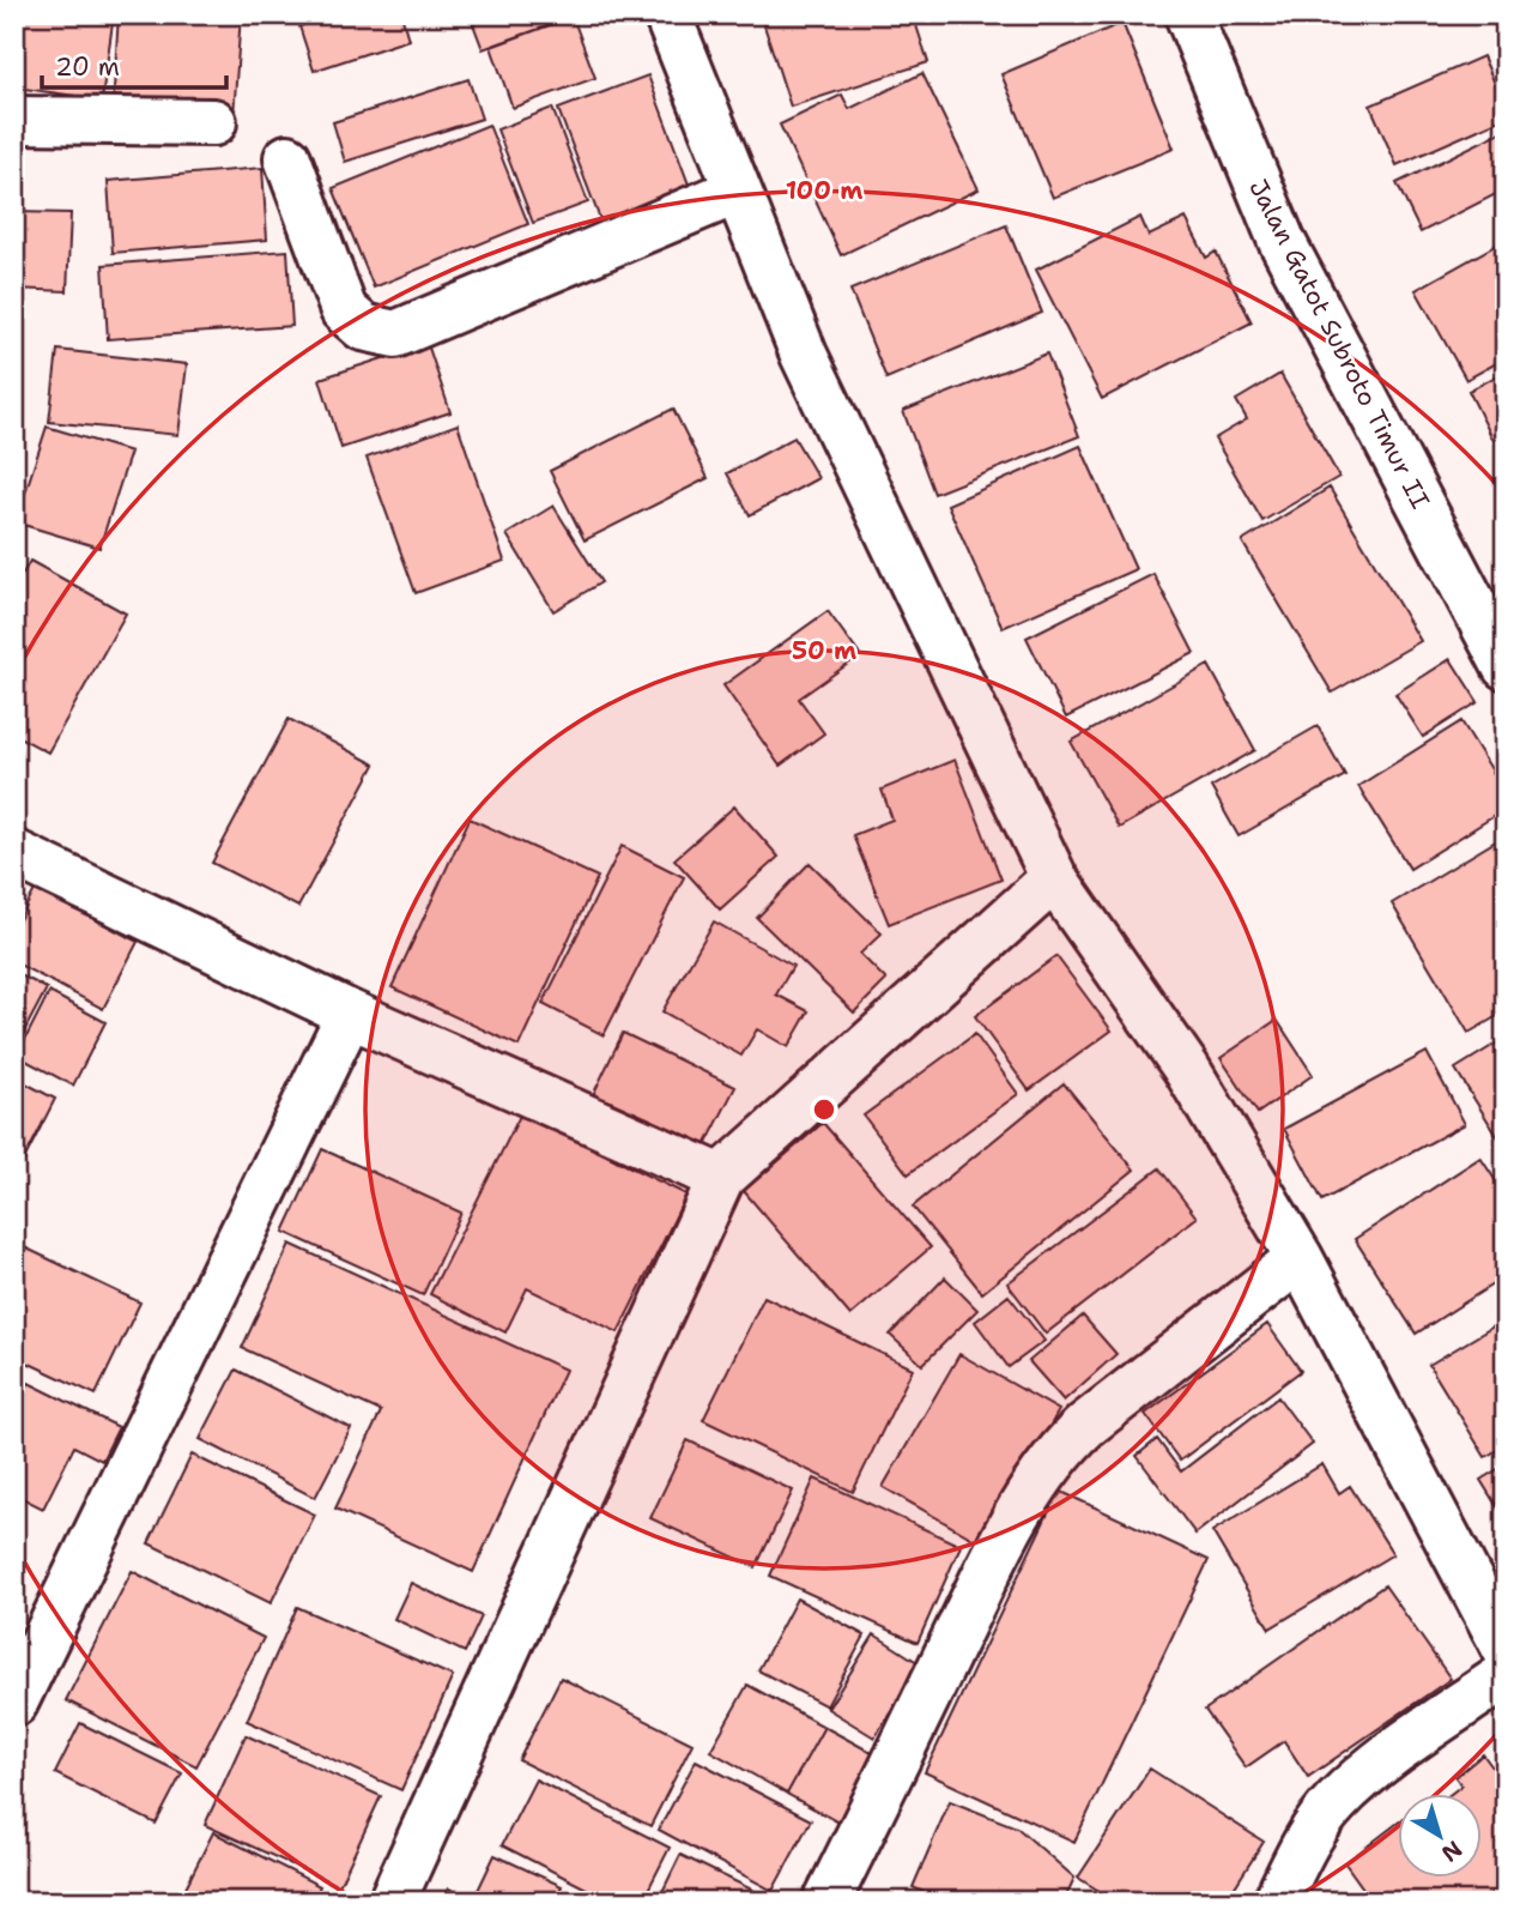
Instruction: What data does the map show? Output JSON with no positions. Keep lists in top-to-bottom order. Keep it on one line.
{"streets":{"street":["Jalan Gatot Subroto Timur II"]},"scale_bar":"20 m","north":"bottom right","rings":["100 m","50 m"]}
